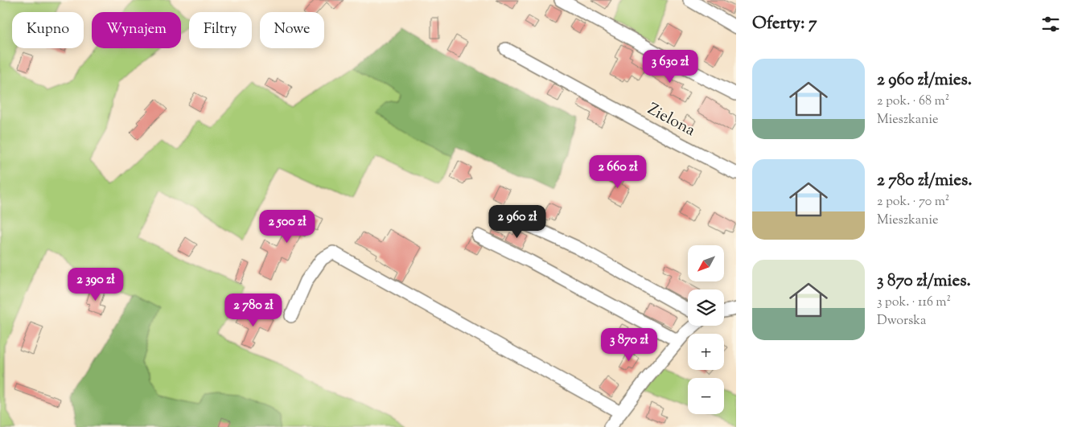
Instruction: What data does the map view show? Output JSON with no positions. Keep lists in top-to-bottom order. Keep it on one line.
{"streets":{"street":["Zielona"]},"north":"bottom left","page":{"heading":"Oferty: 7","chip":["Kupno","Wynajem","Filtry","Nowe"],"list":[{"name":"2 960 zł/mies.","note":"2 pok. · 68 m² · Mieszkanie"},{"name":"2 780 zł/mies.","note":"2 pok. · 70 m² · Mieszkanie"},{"name":"3 870 zł/mies.","note":"3 pok. · 116 m² · Dworska"}],"price":["3 630 zł","2 660 zł","2 960 zł","2 500 zł","2 390 zł","2 780 zł","3 870 zł"],"map_buttons":["+","−"]}}
